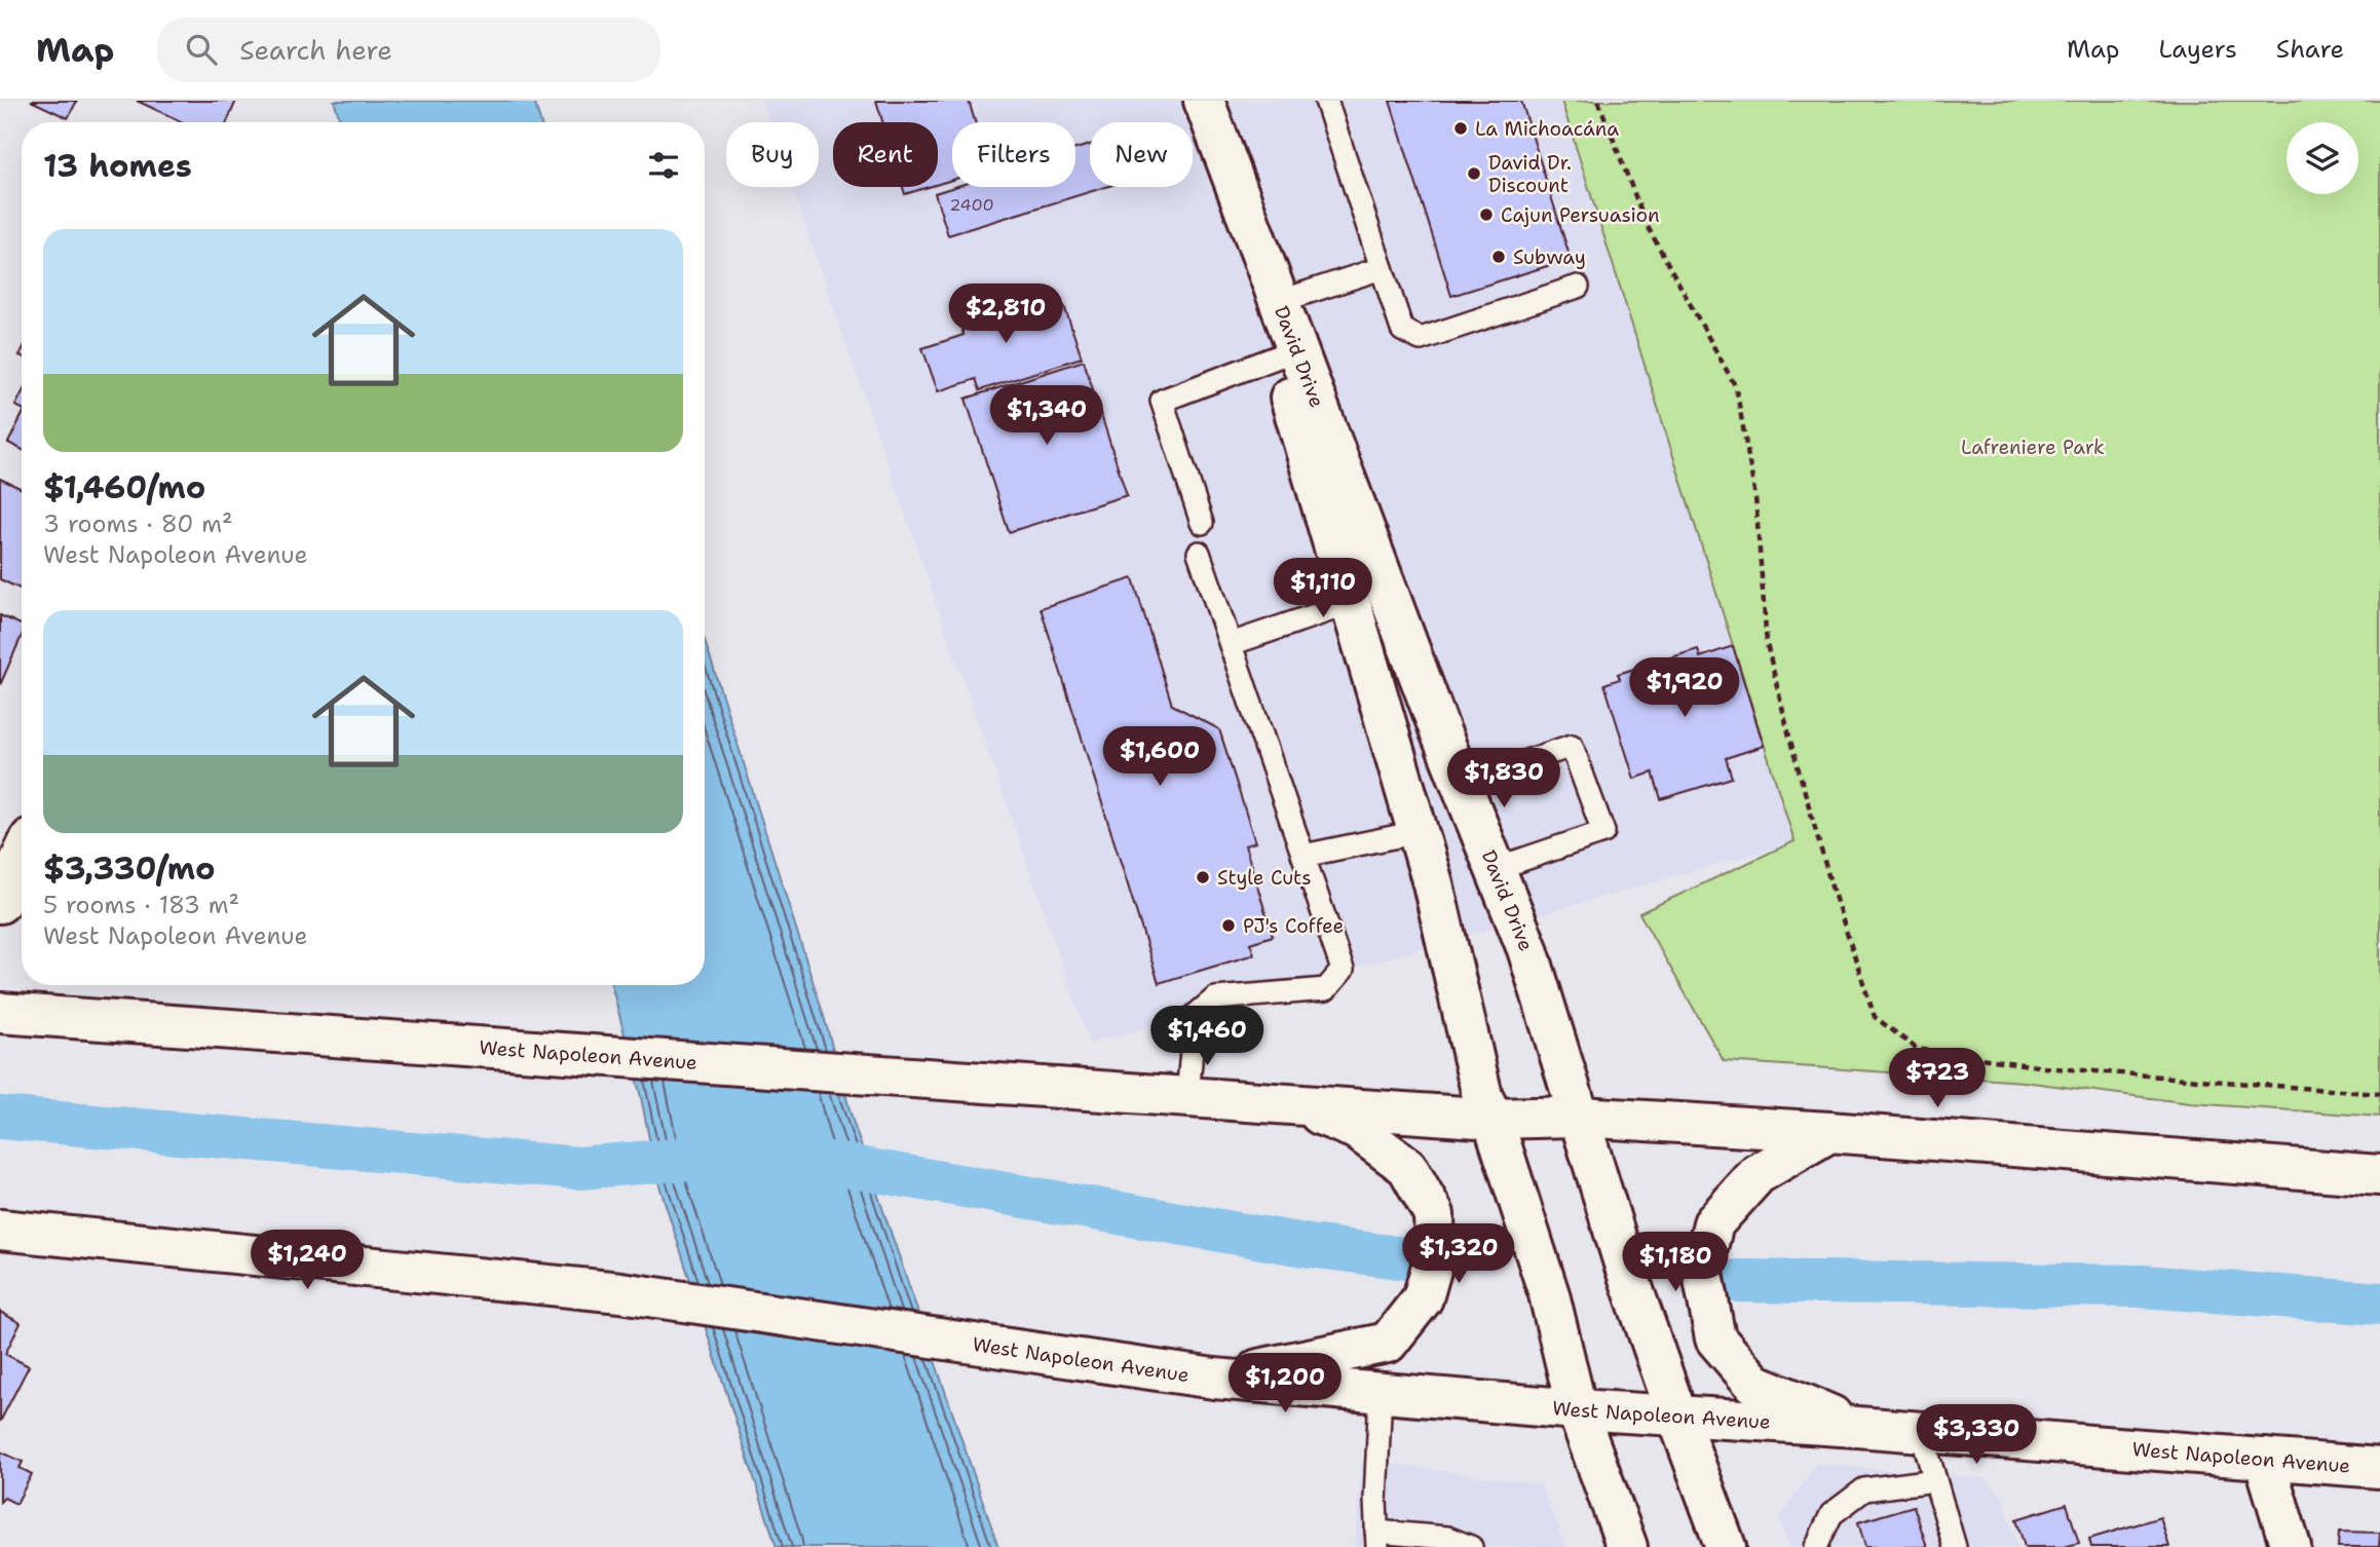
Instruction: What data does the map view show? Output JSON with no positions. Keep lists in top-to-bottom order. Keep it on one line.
{"streets":{"main road":["David Drive","West Napoleon Avenue"]},"crossings":[["David Drive","West Napoleon Avenue"]],"parks":["Lafreniere Park"],"places":["La Michoacána","David Dr. Discount","Cajun Persuasion","Subway","Style Cuts","PJ's Coffee"],"house_numbers":["2400"],"page":{"header":"Map","search":"Search here","nav":["Map","Layers","Share"],"chip":["Buy","Rent","Filters","New"],"heading":"13 homes","list":[{"name":"$1,460/mo","note":"3 rooms · 80 m² · West Napoleon Avenue"},{"name":"$3,330/mo","note":"5 rooms · 183 m² · West Napoleon Avenue"}],"price":["$2,810","$1,340","$1,110","$1,920","$1,600","$1,830","$1,460","$723","$1,320","$1,240","$1,180","$1,200","$3,330"]}}
